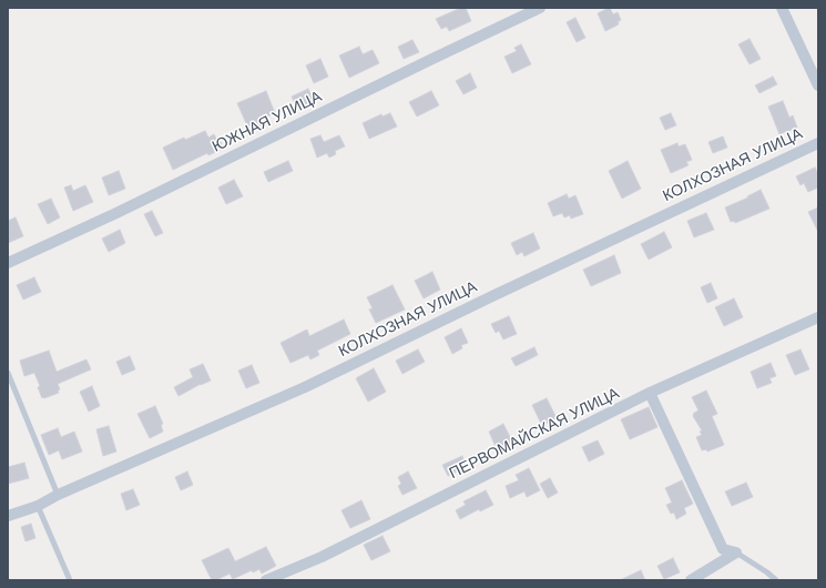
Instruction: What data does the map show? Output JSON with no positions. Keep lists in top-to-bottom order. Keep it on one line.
{"streets":{"street":["ЮЖНАЯ УЛИЦА","КОЛХОЗНАЯ УЛИЦА","ПЕРВОМАЙСКАЯ УЛИЦА"]}}
